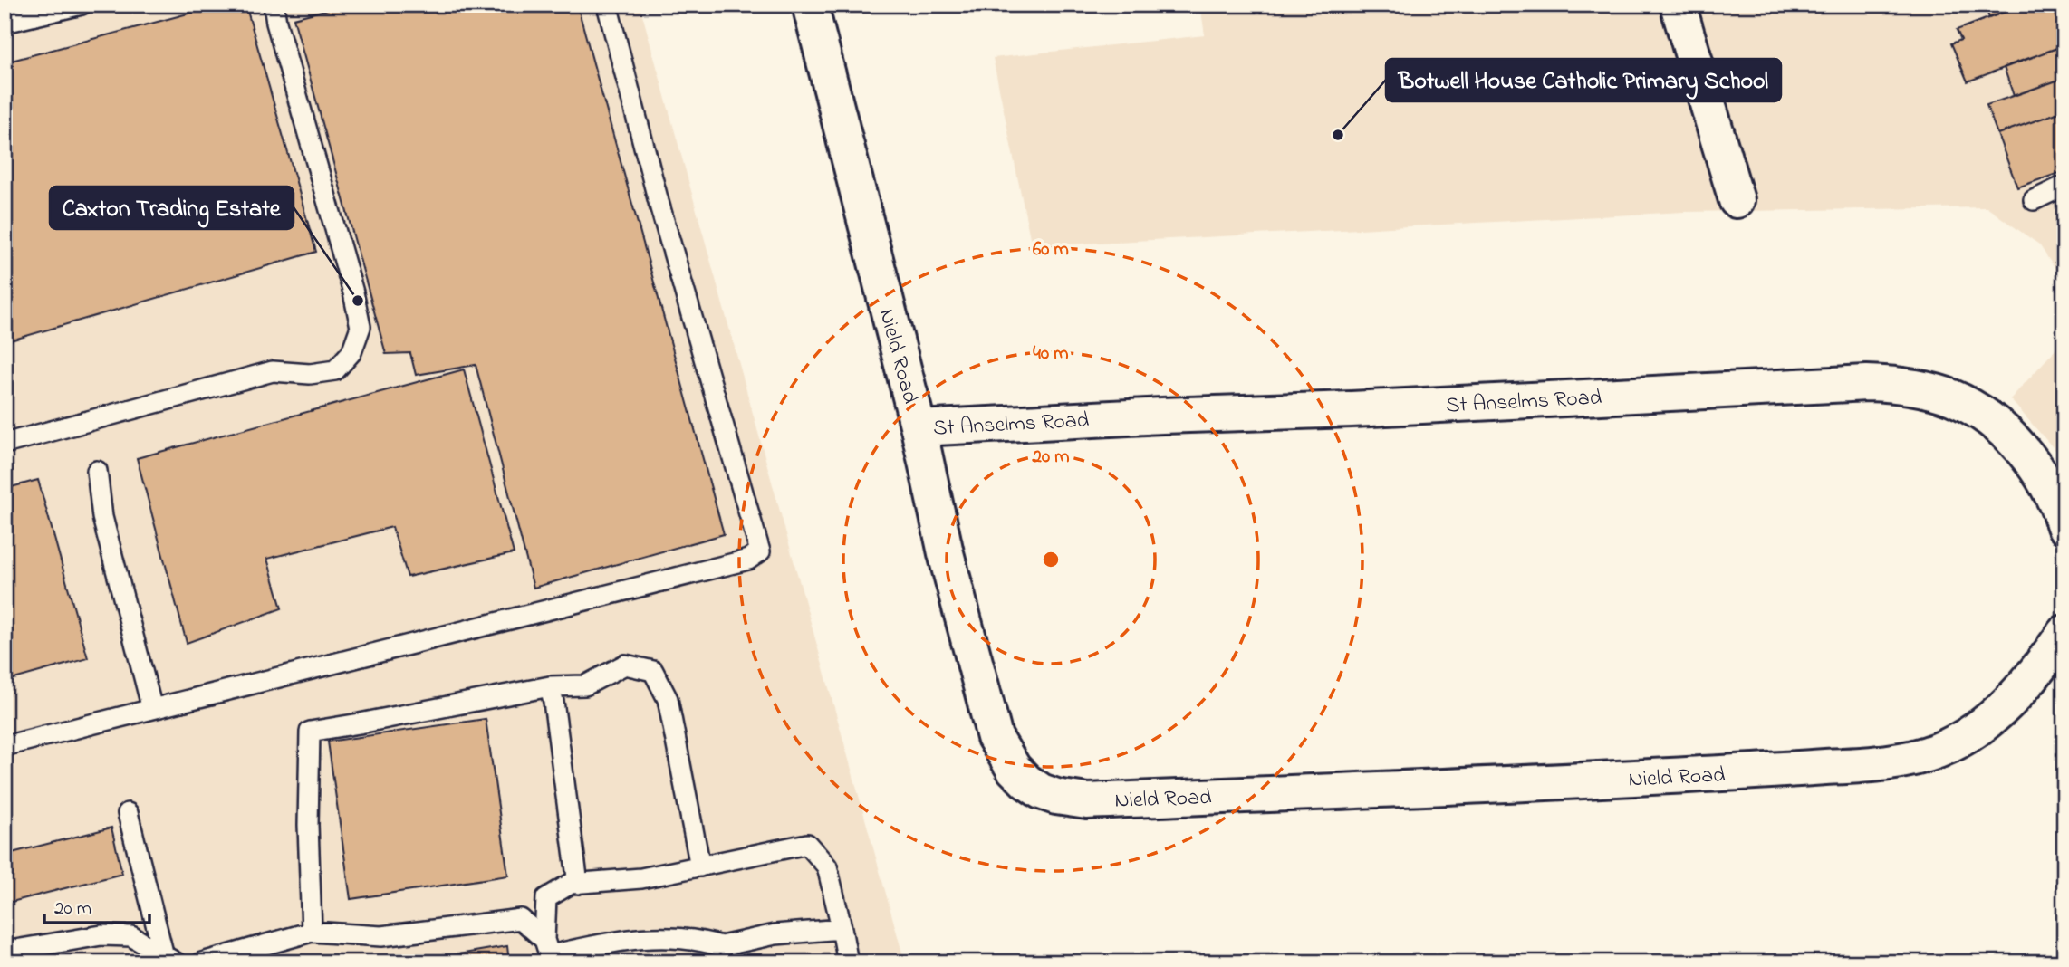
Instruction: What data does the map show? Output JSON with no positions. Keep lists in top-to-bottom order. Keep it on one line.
{"streets":{"street":["Nield Road","St Anselms Road"]},"crossings":[["Nield Road","St Anselms Road"]],"places":["Botwell House Catholic Primary School","Caxton Trading Estate"],"scale_bar":"20 m","rings":["60 m","40 m","20 m"]}
